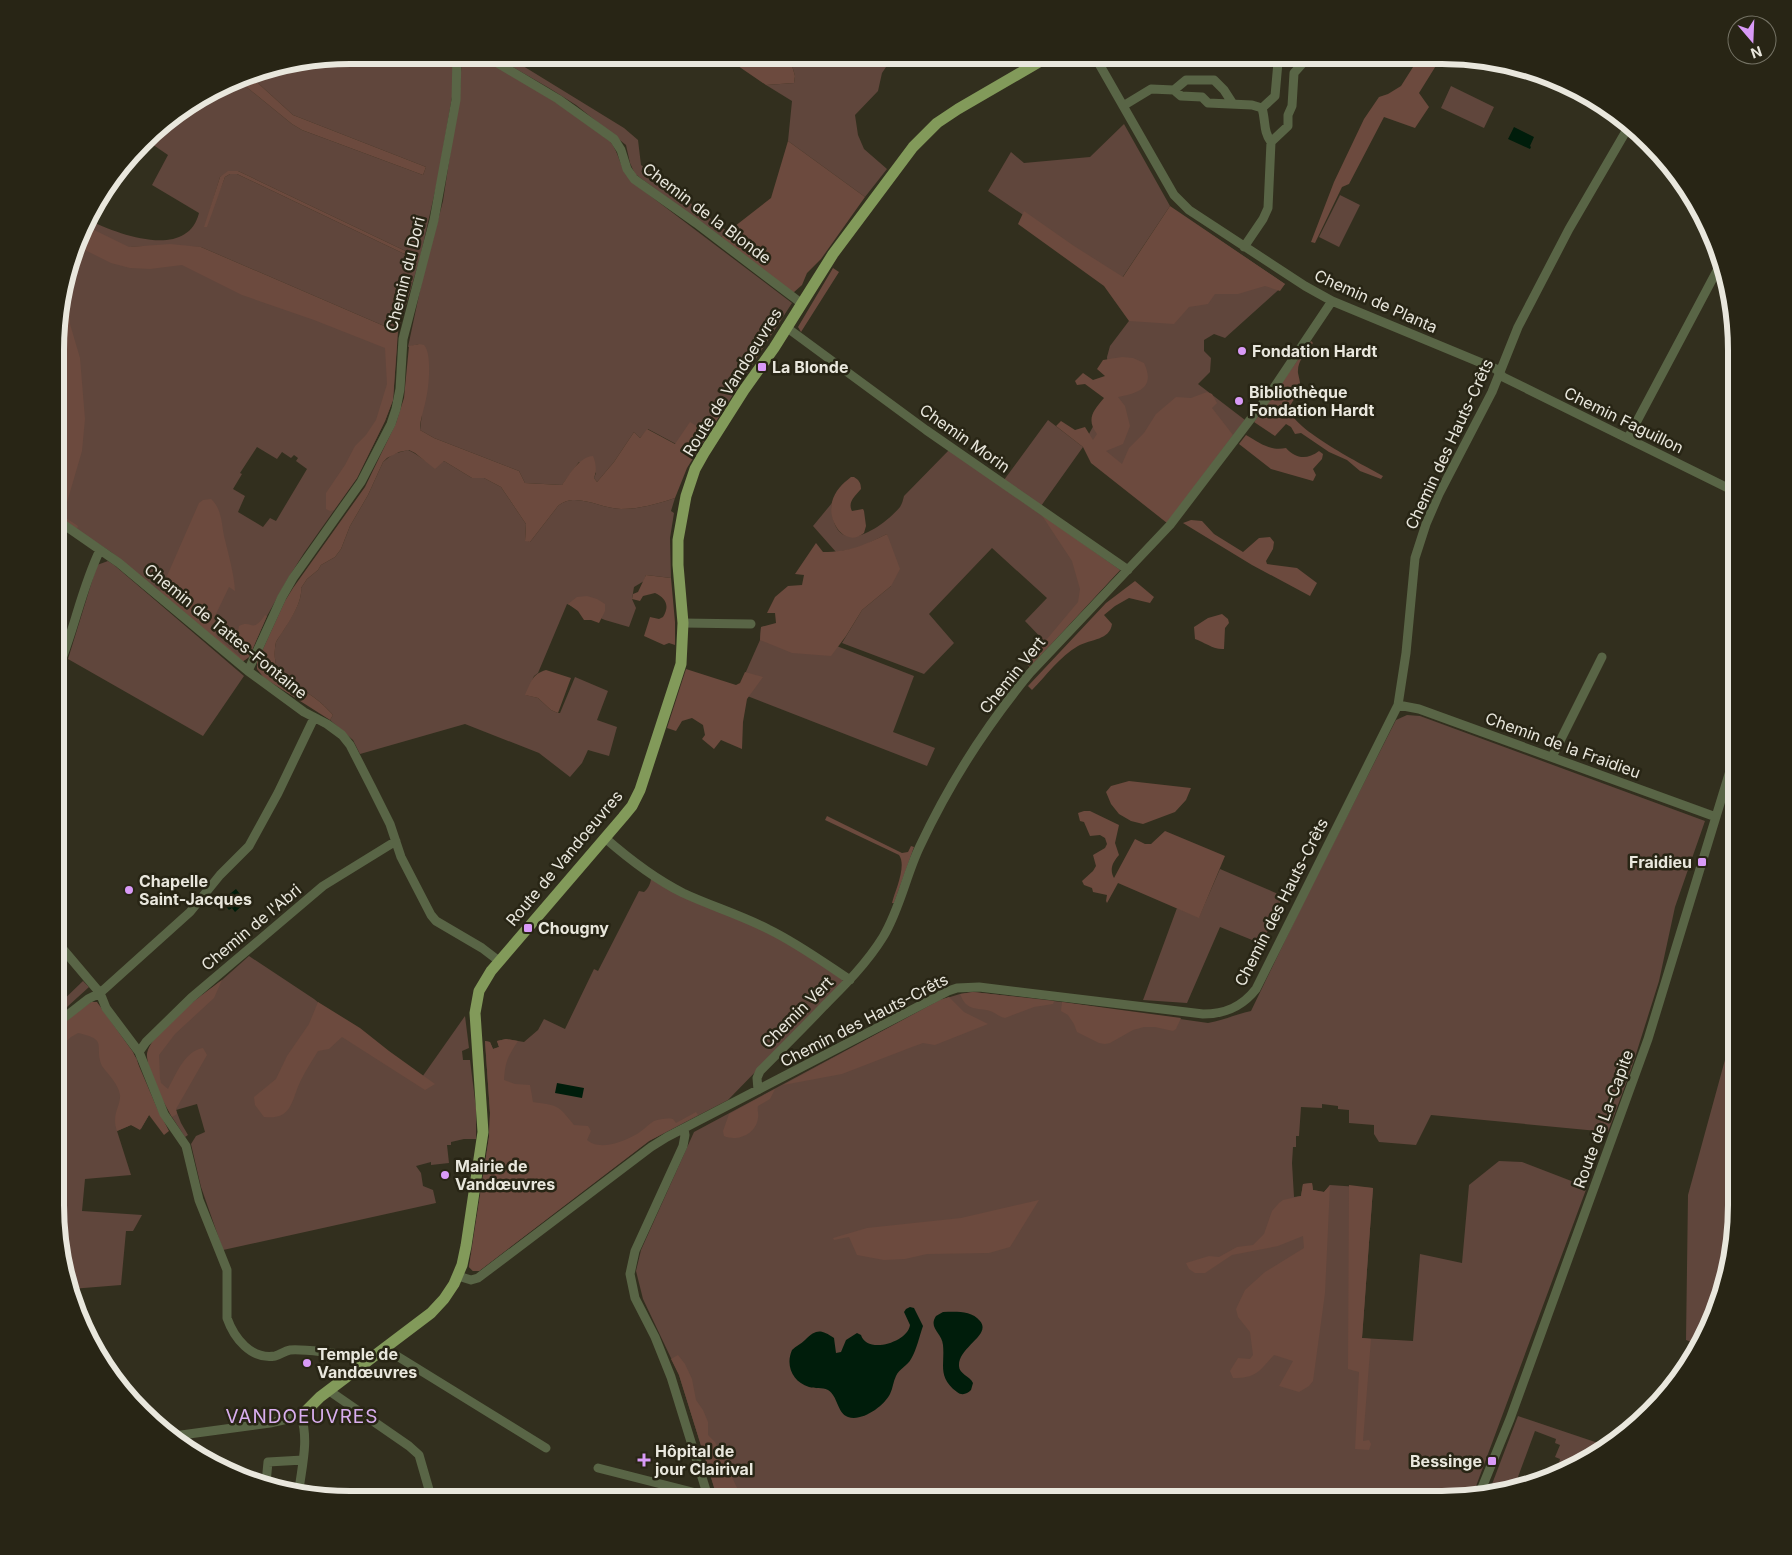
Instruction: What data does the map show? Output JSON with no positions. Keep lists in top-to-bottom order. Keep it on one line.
{"streets":{"main road":["Route de Vandoeuvres"],"street":["Chemin de la Blonde","Chemin du Dori","Chemin de Planta","Chemin Faguillon","Chemin Morin","Chemin des Hauts-Crêts","Chemin de Tattes-Fontaine","Chemin Vert","Chemin de la Fraidieu","Chemin de l'Abri","Route de La-Capite"]},"crossings":[["Chemin de la Blonde","Route de Vandoeuvres"],["Chemin du Dori","Chemin de Tattes-Fontaine"],["Chemin de Planta","Chemin Faguillon"],["Chemin de Planta","Chemin des Hauts-Crêts"],["Chemin de Planta","Chemin Vert"],["Route de Vandoeuvres","Chemin Morin"],["Route de Vandoeuvres","Chemin des Hauts-Crêts"],["Route de Vandoeuvres","Chemin de Tattes-Fontaine"],["Chemin Faguillon","Chemin des Hauts-Crêts"],["Chemin Morin","Chemin Vert"],["Chemin des Hauts-Crêts","Chemin Vert"],["Chemin des Hauts-Crêts","Chemin de la Fraidieu"],["Chemin de Tattes-Fontaine","Chemin de l'Abri"],["Chemin de la Fraidieu","Route de La-Capite"]],"districts":["VANDOEUVRES"],"places":{"other":["Fondation Hardt","Bibliothèque Fondation Hardt","Chapelle Saint-Jacques","Mairie de Vandœuvres","Temple de Vandœuvres"],"transit":["La Blonde","Fraidieu","Chougny","Bessinge"],"health":["Hôpital de jour Clairival"]},"north":"bottom"}
